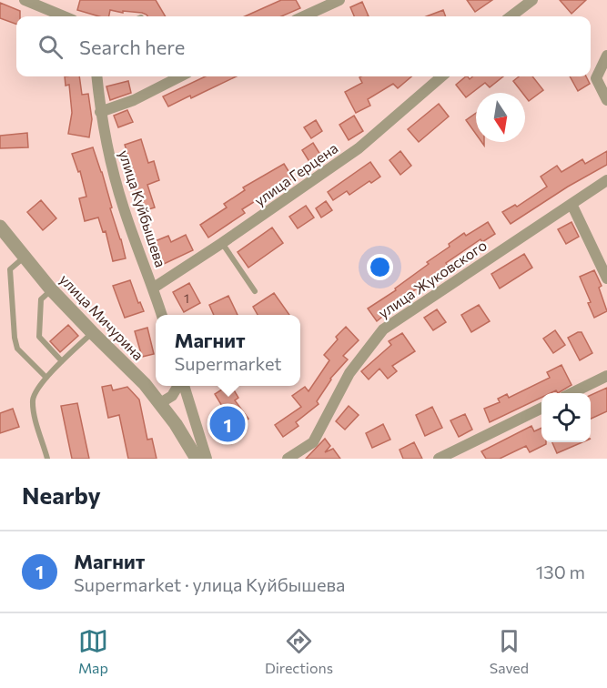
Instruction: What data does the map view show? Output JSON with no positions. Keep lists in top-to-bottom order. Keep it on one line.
{"streets":{"street":["улица Герцена","улица Куйбышева","улица Жуковского","улица Мичурина"]},"crossings":[["улица Герцена","улица Куйбышева"]],"house_numbers":["1"],"north":"bottom","page":{"search":"Search here","popup":["Магнит","Supermarket"],"pins":"1","heading":"Nearby","list":[{"mark":"1","name":"Магнит","note":"Supermarket · улица Куйбышева","value":"130 m"}],"nav":["Map","Directions","Saved"]}}
